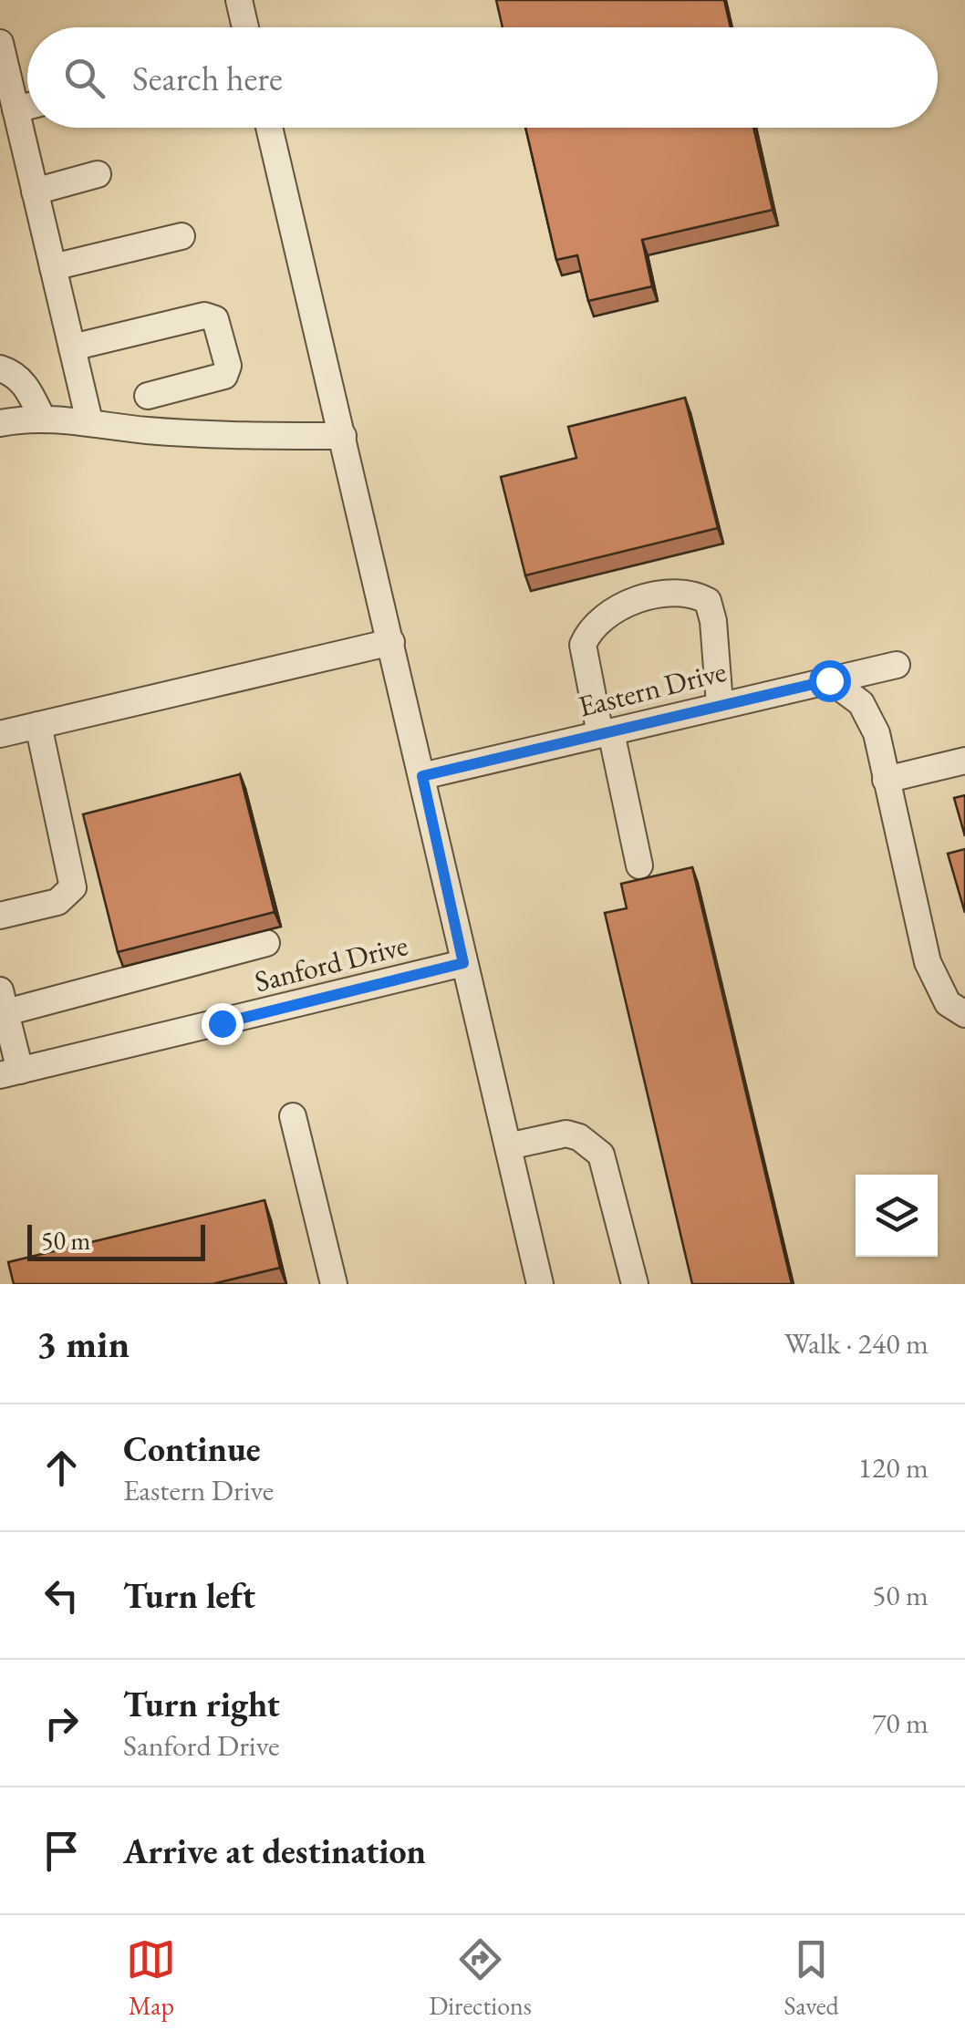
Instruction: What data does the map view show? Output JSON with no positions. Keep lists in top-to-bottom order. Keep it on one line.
{"streets":{"street":["Eastern Drive","Sanford Drive"]},"scale_bar":"50 m","page":{"search":"Search here","scale":"50 m","heading":["3 min","Walk · 240 m"],"list":[["Continue","Eastern Drive","120 m"],["Turn left","50 m"],["Turn right","Sanford Drive","70 m"],"Arrive at destination"],"nav":["Map","Directions","Saved"]}}
